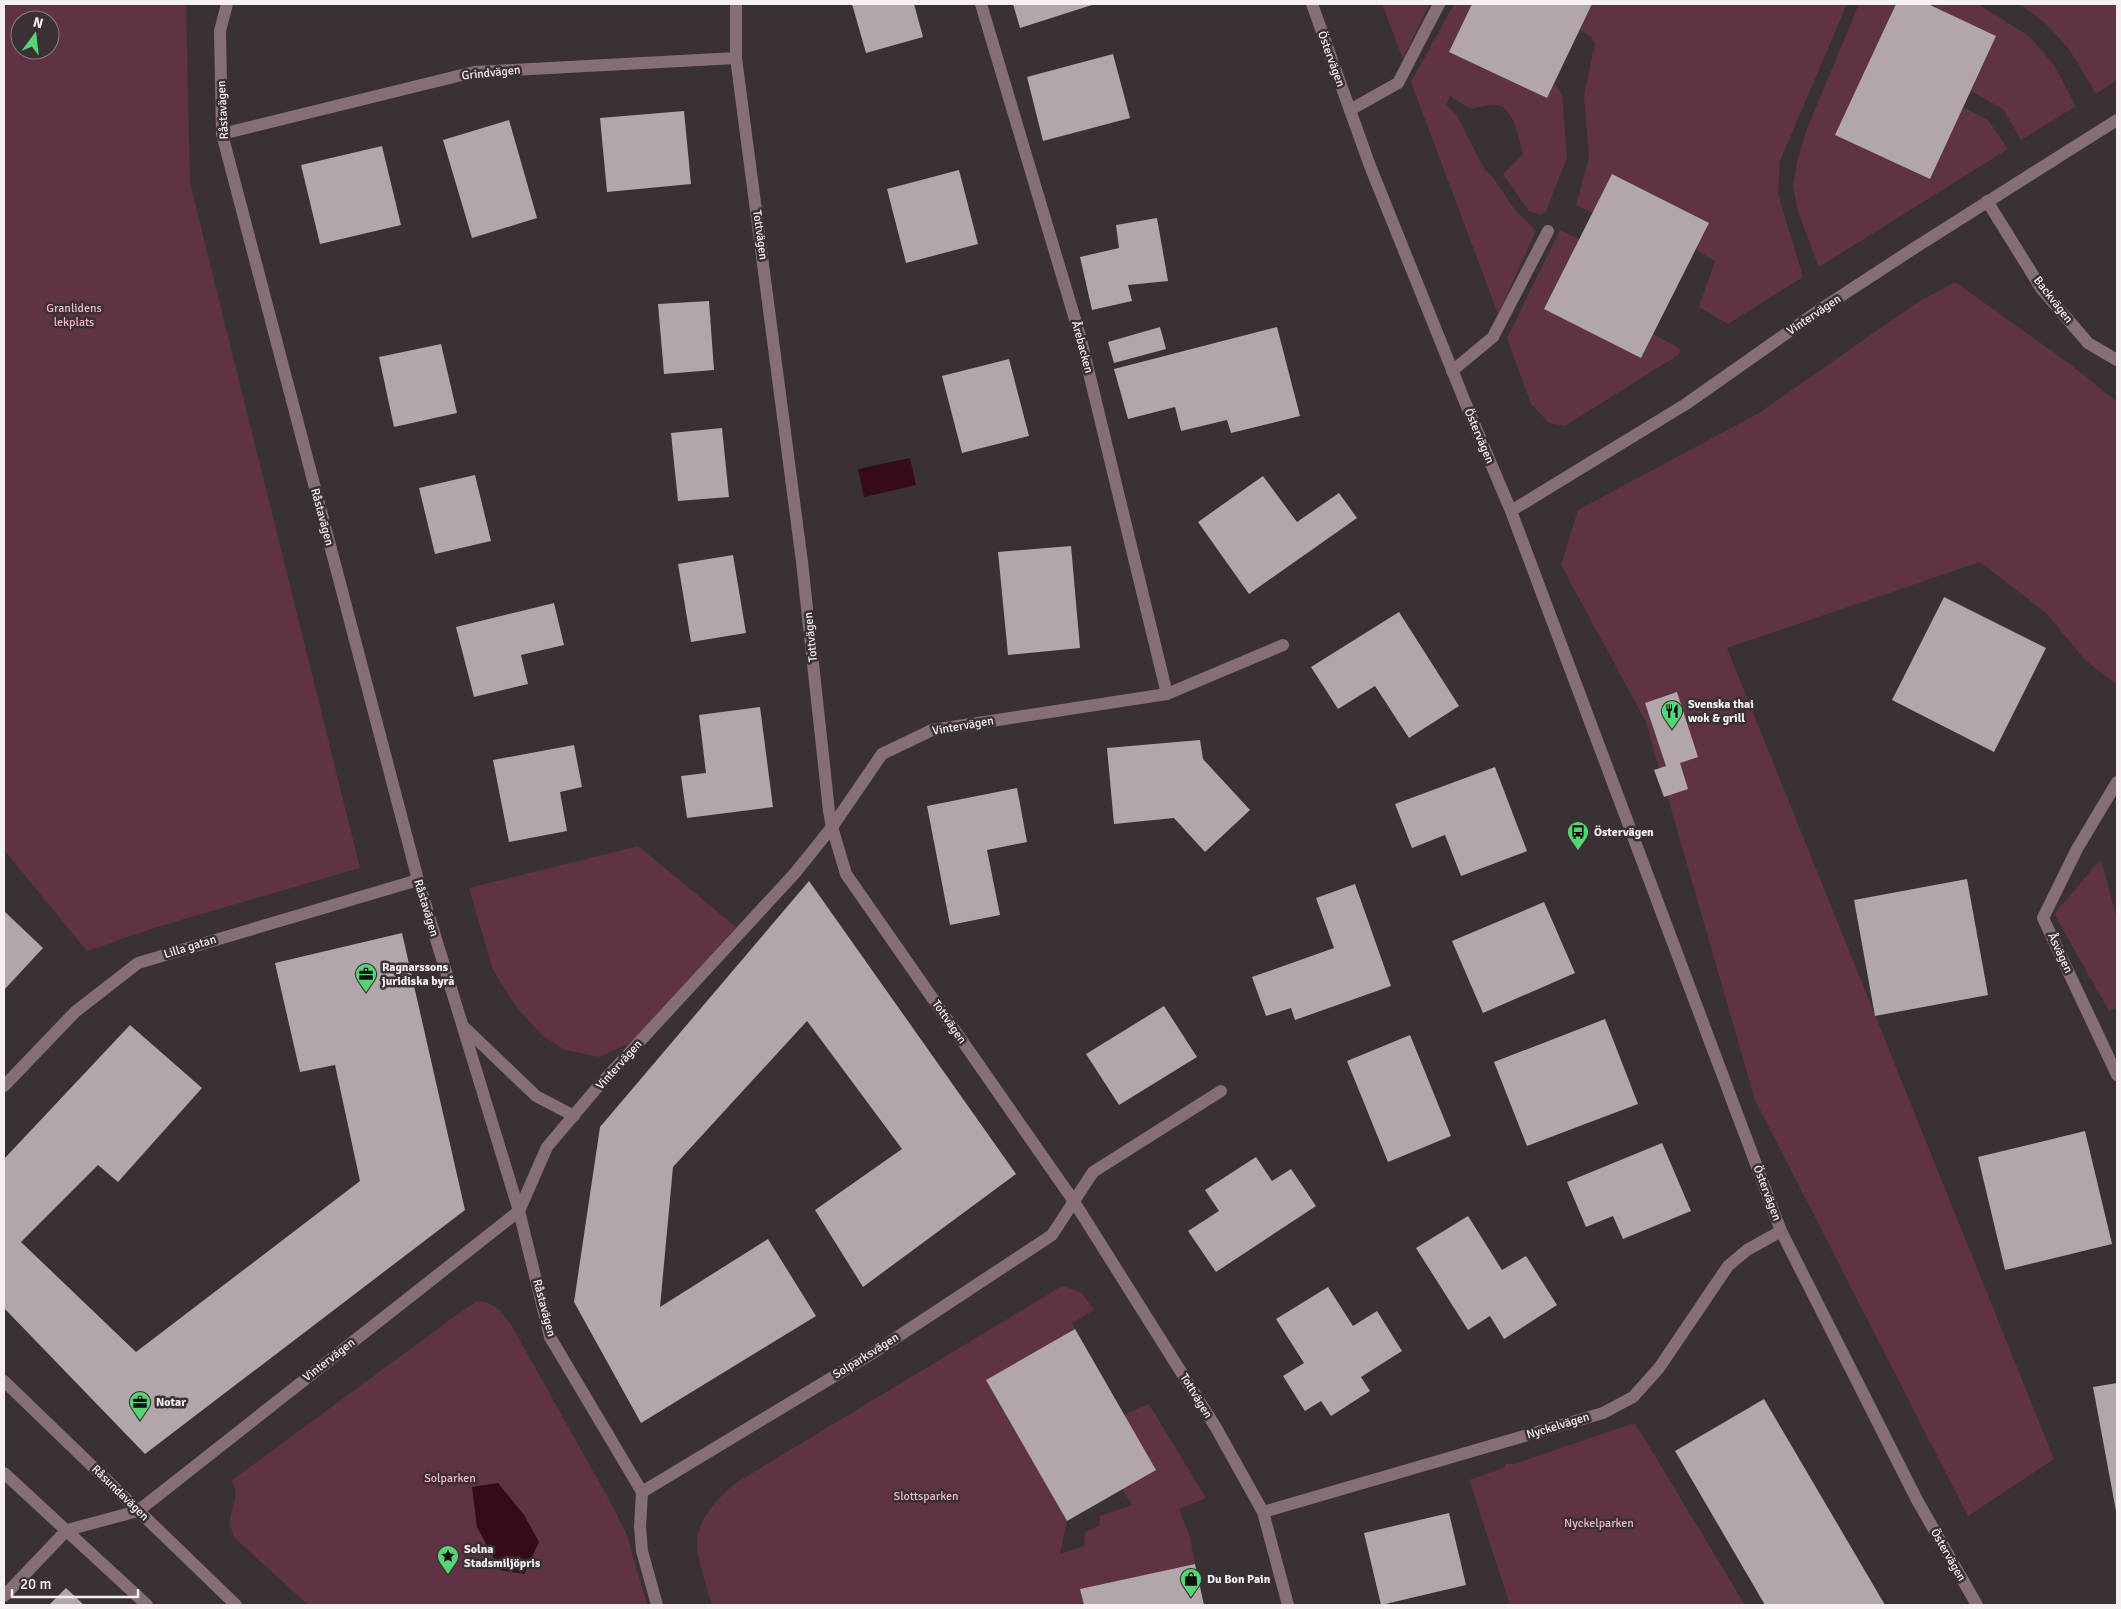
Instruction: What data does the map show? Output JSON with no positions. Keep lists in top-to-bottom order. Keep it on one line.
{"streets":{"street":["Östervägen","Grindvägen","Råstavägen","Tottvägen","Backvägen","Vintervägen","Årebacken","Lilla gatan","Åsvägen","Solparksvägen","Nyckelvägen","Råsundavägen"]},"crossings":[["Östervägen","Vintervägen"],["Östervägen","Nyckelvägen"],["Grindvägen","Råstavägen"],["Grindvägen","Tottvägen"],["Råstavägen","Vintervägen"],["Råstavägen","Lilla gatan"],["Råstavägen","Solparksvägen"],["Tottvägen","Vintervägen"],["Tottvägen","Solparksvägen"],["Tottvägen","Nyckelvägen"],["Backvägen","Vintervägen"],["Vintervägen","Årebacken"],["Vintervägen","Råsundavägen"]],"parks":["Granlidens lekplats","Solparken","Slottsparken","Nyckelparken"],"places":{"restaurant":["Svenska thai wok & grill"],"bus stop":["Östervägen"],"office":["Ragnarssons juridiska byrå","Notar"],"place":["Solna Stadsmiljöpris"],"shop":["Du Bon Pain"]},"scale_bar":"20 m","north":"top"}
